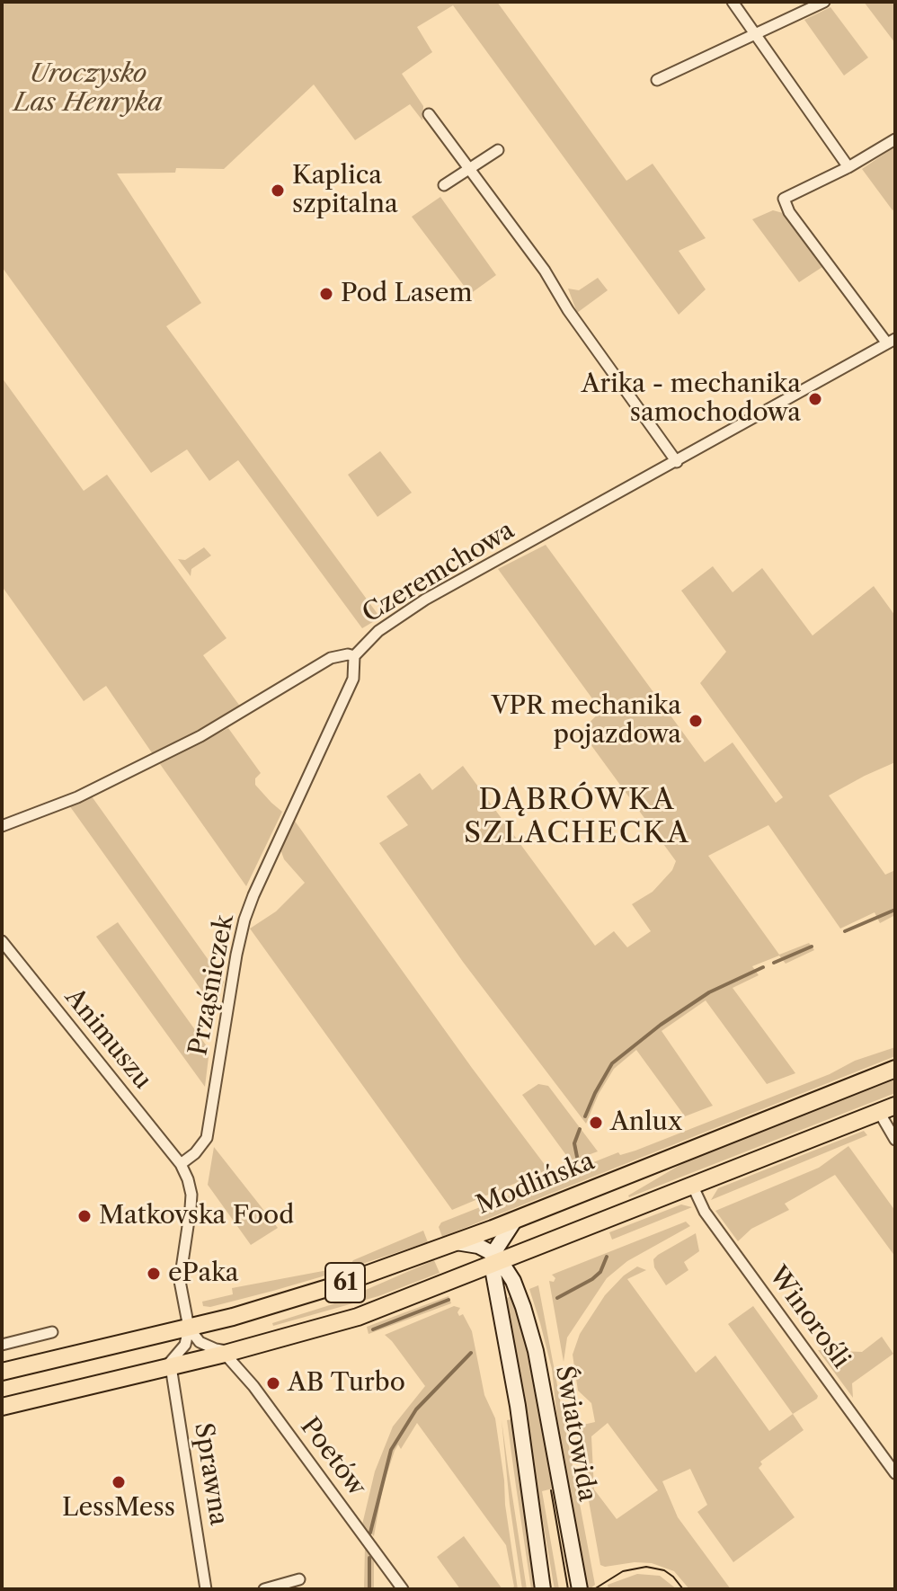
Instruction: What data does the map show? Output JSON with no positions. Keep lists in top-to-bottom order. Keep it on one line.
{"streets":{"main road":["Modlińska","61"],"street":["Czeremchowa","Prząśniczek","Animuszu","Winorośli","Światowida","Poetów","Sprawna"]},"crossings":[["Czeremchowa","Prząśniczek"],["Prząśniczek","Animuszu"],["61","Winorośli"],["61","Światowida"],["61","Poetów"],["61","Sprawna"]],"districts":["DĄBRÓWKA SZLACHECKA"],"parks":["Uroczysko Las Henryka"],"places":["Kaplica szpitalna","Pod Lasem","Arika - mechanika samochodowa","VPR mechanika pojazdowa","Anlux","Matkovska Food","ePaka","AB Turbo","LessMess"]}
